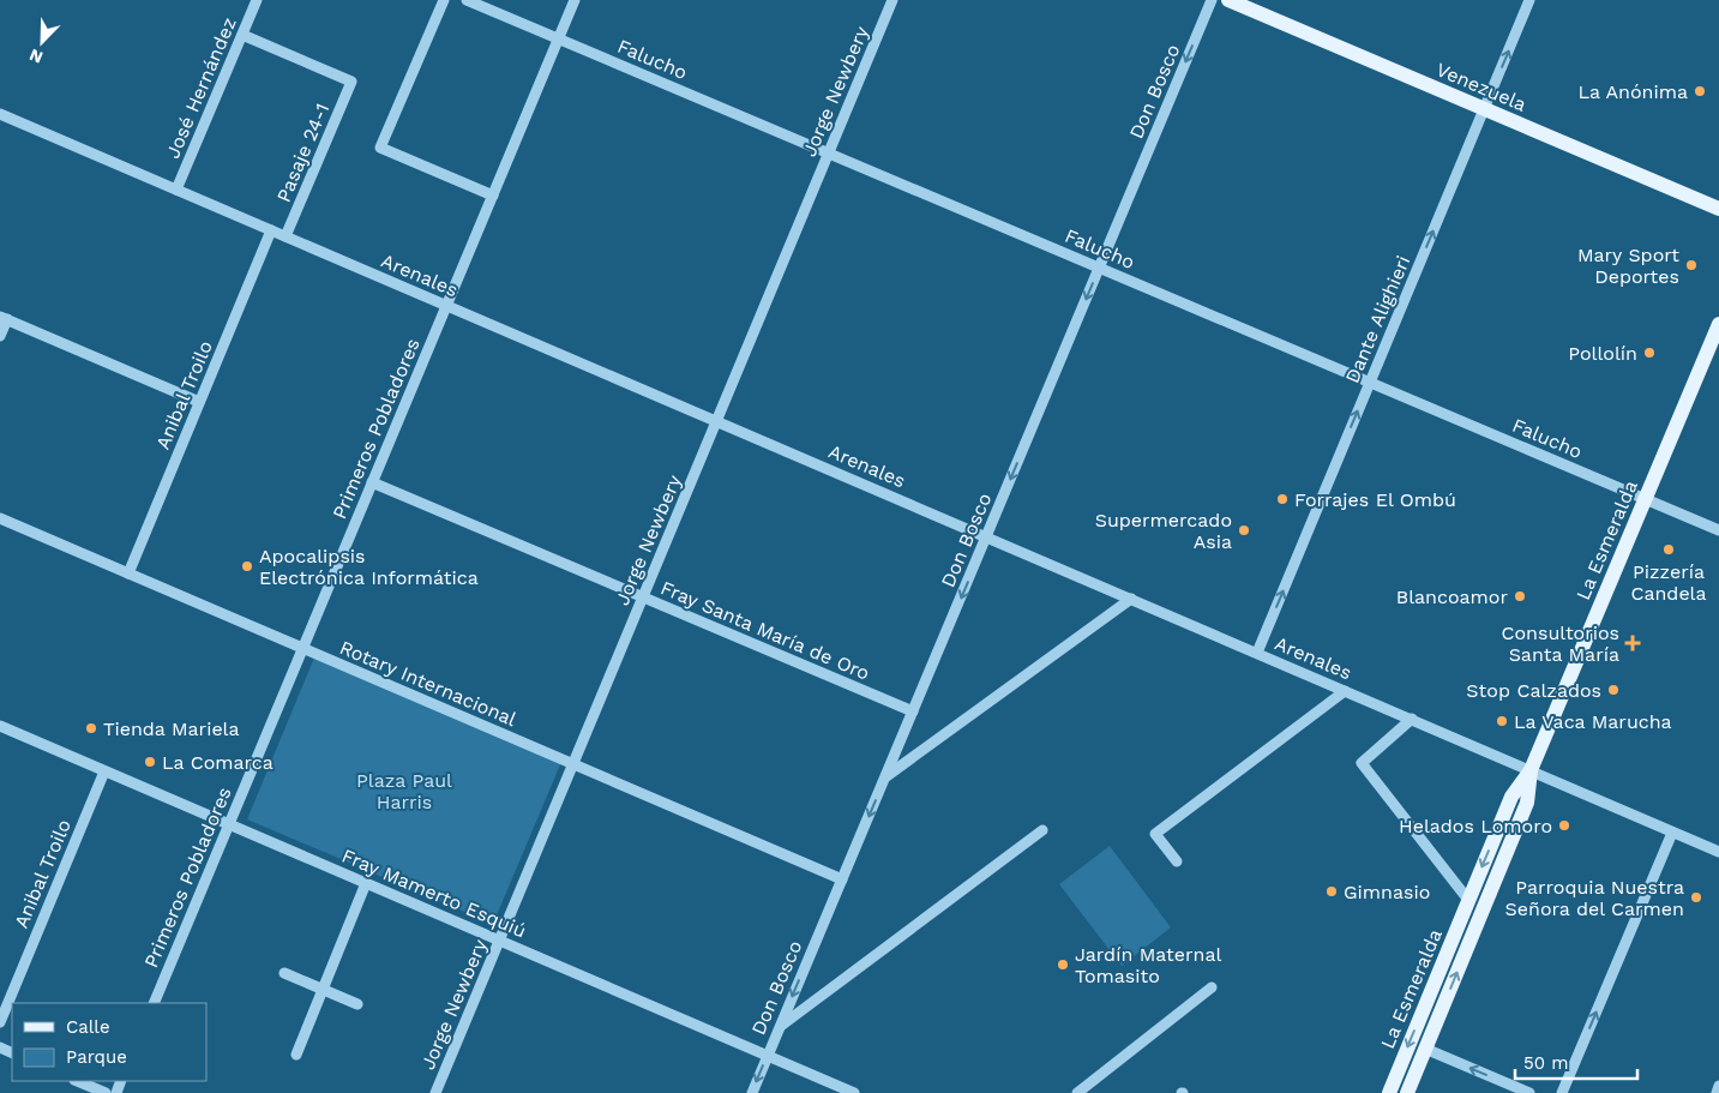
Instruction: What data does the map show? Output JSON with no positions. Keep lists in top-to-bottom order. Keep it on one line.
{"streets":{"main road":["Venezuela","La Esmeralda"],"street":["Falucho","José Hernández","Jorge Newbery","Don Bosco","Pasaje 24-1","Arenales","Dante Alighieri","Anibal Troilo","Primeros Pobladores","Fray Santa María de Oro","Rotary Internacional","Fray Mamerto Esquiú"]},"crossings":[["Falucho","Jorge Newbery"],["Falucho","Don Bosco"],["Falucho","Dante Alighieri"],["Falucho","Primeros Pobladores"],["Falucho","La Esmeralda"],["Venezuela","Dante Alighieri"],["José Hernández","Pasaje 24-1"],["José Hernández","Arenales"],["Jorge Newbery","Arenales"],["Jorge Newbery","Fray Santa María de Oro"],["Jorge Newbery","Rotary Internacional"],["Jorge Newbery","Fray Mamerto Esquiú"],["Don Bosco","Arenales"],["Don Bosco","Fray Santa María de Oro"],["Don Bosco","Rotary Internacional"],["Don Bosco","Fray Mamerto Esquiú"],["Pasaje 24-1","Arenales"],["Arenales","Dante Alighieri"],["Arenales","Anibal Troilo"],["Arenales","Primeros Pobladores"],["Arenales","La Esmeralda"],["Anibal Troilo","Rotary Internacional"],["Anibal Troilo","Fray Mamerto Esquiú"],["Primeros Pobladores","Fray Santa María de Oro"],["Primeros Pobladores","Rotary Internacional"],["Primeros Pobladores","Fray Mamerto Esquiú"]],"one_way":["Don Bosco","Dante Alighieri"],"parks":["Plaza Paul Harris"],"places":{"other":["La Anónima","Mary Sport Deportes","Pollolín","Forrajes El Ombú","Supermercado Asia","Pizzería Candela","Apocalipsis Electrónica Informática","Blancoamor","Stop Calzados","La Vaca Marucha","Tienda Mariela","La Comarca","Helados Lomoro","Gimnasio","Parroquia Nuestra Señora del Carmen","Jardín Maternal Tomasito"],"health":["Consultorios Santa María"]},"legend":["Calle","Parque"],"scale_bar":"50 m","north":"bottom left"}
